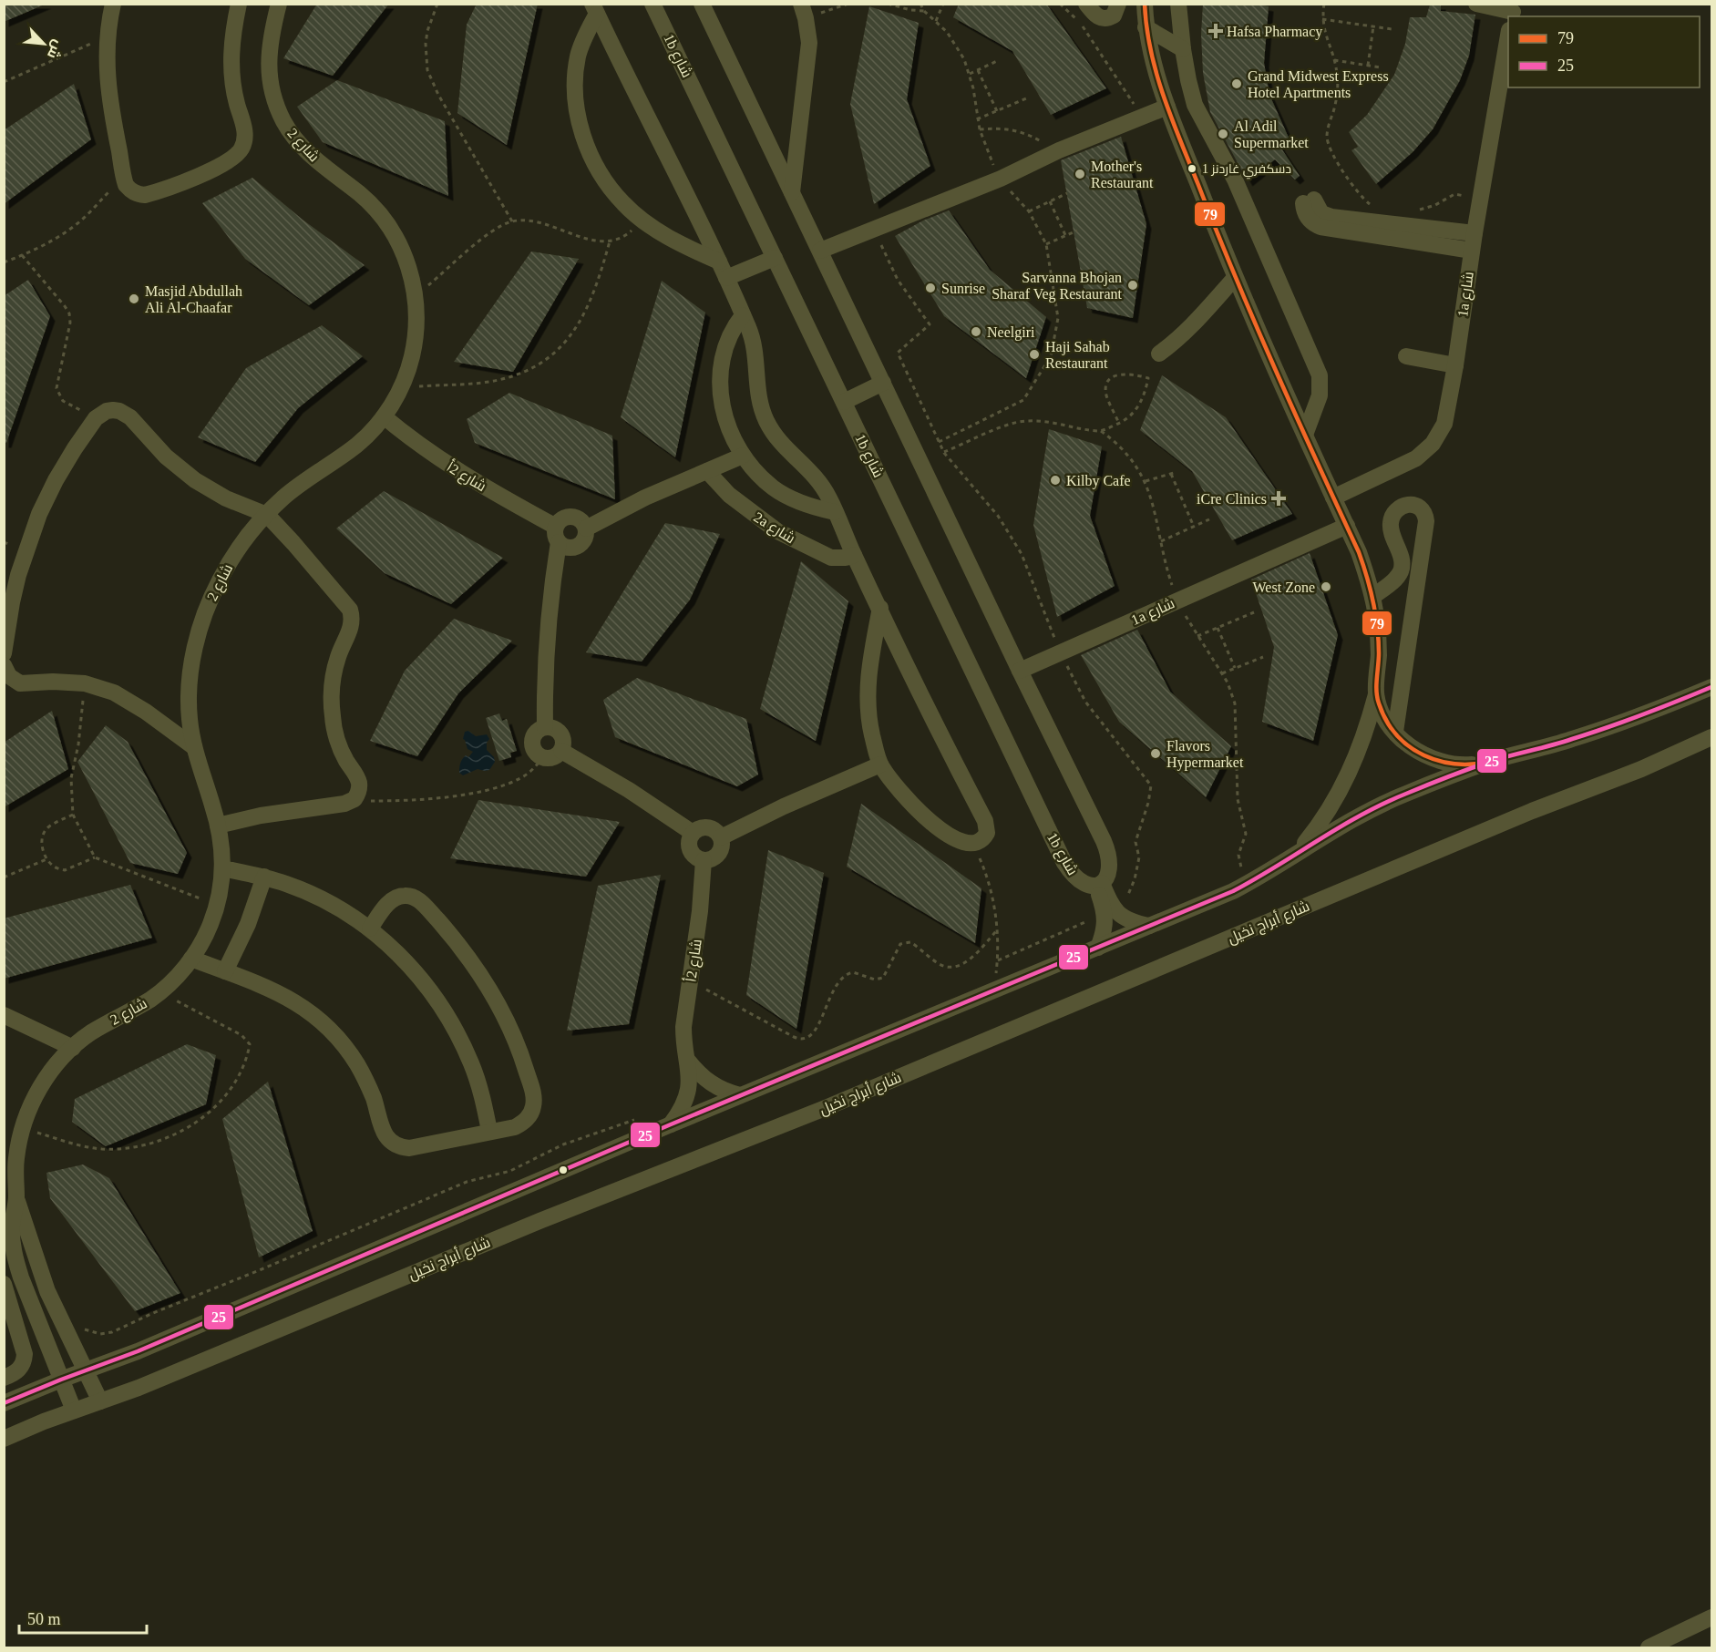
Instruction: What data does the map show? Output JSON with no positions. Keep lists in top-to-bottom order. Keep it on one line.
{"streets":{"street":["1b شارع","شارع 2","1a شارع","شارع 2أ","2a شارع","شارع أبراج نخيل"]},"crossings":[["شارع 2","شارع 2أ"],["شارع 2","شارع أبراج نخيل"]],"places":{"health":["Hafsa Pharmacy","iCre Clinics"],"other":["Grand Midwest Express Hotel Apartments","Al Adil Supermarket","دسكفري غاردنز 1","Mother's Restaurant","Sarvanna Bhojan Sharaf Veg Restaurant","Sunrise","Masjid Abdullah Ali Al-Chaafar","Neelgiri","Haji Sahab Restaurant","Kilby Cafe","West Zone","Flavors Hypermarket"]},"lines":["transit line 79","transit line 25"],"legend":["79","25"],"scale_bar":"50 m","north":"bottom right"}
